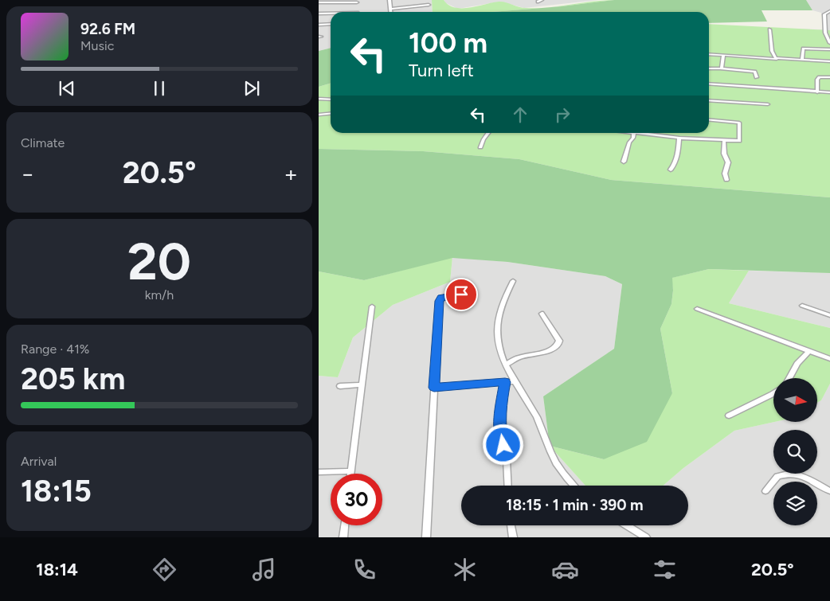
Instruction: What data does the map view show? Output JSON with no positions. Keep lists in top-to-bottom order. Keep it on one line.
{"north":"right","page":{"turn":["100 m","Turn left"],"song":["92.6 FM","Music"],"tile":["Climate",["20","km/h"],["Range · 41%","205 km"],["Arrival","18:15"]],"heat":["−","20.5°","+"],"limit":"30","trip":"18:15 · 1 min · 390 m","tabs":["18:14","20.5°"]}}
